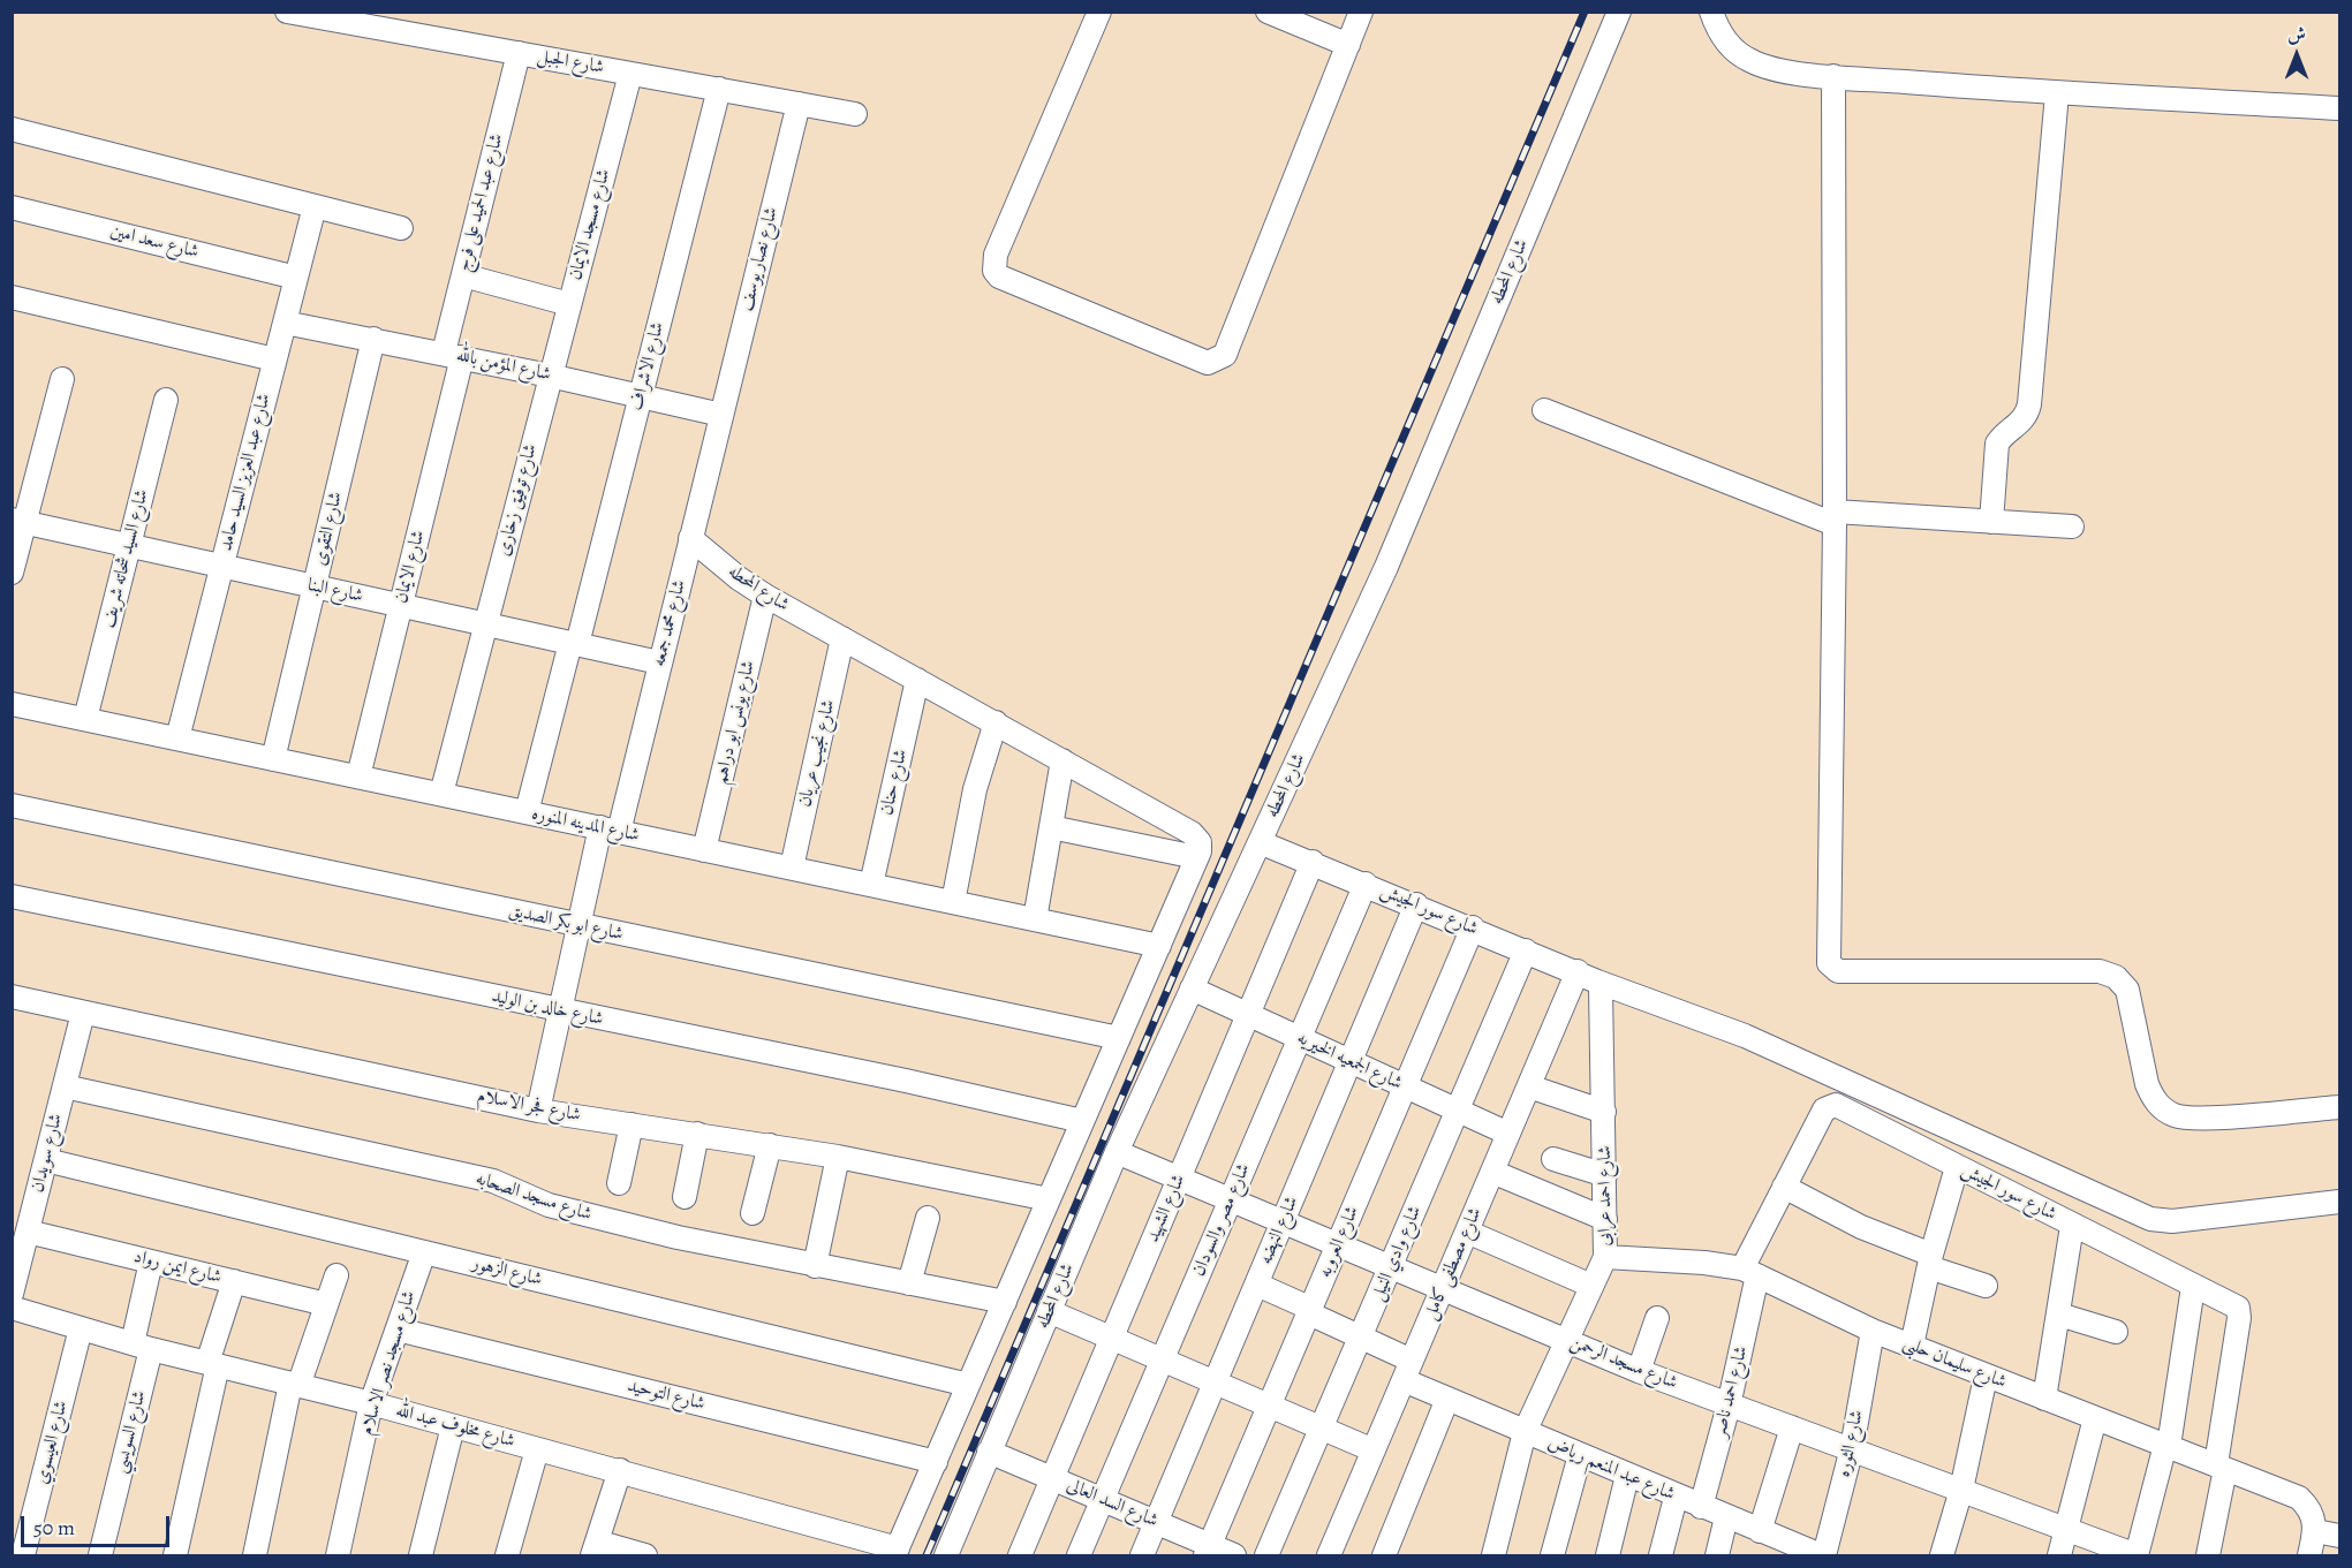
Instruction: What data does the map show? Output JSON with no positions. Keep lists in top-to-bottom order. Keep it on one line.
{"streets":{"street":["شارع الجبل","شارع عبد الحميد على فرج","شارع مسجد الايمان","شارع سعد امين","شارع نصار يوسف","شارع المحطه","شارع المؤمن بالله","شارع الاشراف","شارع عبد العزيز السيد حامد","شارع توفيق زخارى","شارع التقوى","شارع السيد شحاته شريف","شارع الايمان","شارع البنا","شارع محمد جمعه","شارع يونس ابو دراهم","شارع نجيب عريان","شارع حنان","شارع المدينه المنوره","شارع سور الجيش","شارع ابو بكر الصديق","شارع خالد بن الوليد","شارع الجمعيه الخيريه","شارع فجر الاسلام","شارع سويدان","شارع احمد عرابى","شارع مسجد الصحابه","شارع الشهيد","شارع مصر والسودان","شارع النهضه","شارع العروبه","شارع وادي النيل","شارع مصطفى كامل","شارع ايمن رواد","شارع الزهور","شارع مسجد نصر الاسلام","شارع مسجد الرحمن","شارع سليمان حلبى","شارع احمد ناصر","شارع التوحيد","شارع مخلوف عبد الله","شارع السويسي","شارع العيسوي","شارع الثوره","شارع عبد المنعم رياض","شارع السد العالى"]},"crossings":[["شارع الجبل","شارع عبد الحميد على فرج"],["شارع الجبل","شارع مسجد الايمان"],["شارع الجبل","شارع نصار يوسف"],["شارع الجبل","شارع الاشراف"],["شارع عبد الحميد على فرج","شارع المؤمن بالله"],["شارع عبد الحميد على فرج","شارع الايمان"],["شارع مسجد الايمان","شارع المؤمن بالله"],["شارع مسجد الايمان","شارع توفيق زخارى"],["شارع سعد امين","شارع عبد العزيز السيد حامد"],["شارع نصار يوسف","شارع المؤمن بالله"],["شارع نصار يوسف","شارع محمد جمعه"],["شارع المحطه","شارع محمد جمعه"],["شارع المحطه","شارع يونس ابو دراهم"],["شارع المحطه","شارع نجيب عريان"],["شارع المحطه","شارع حنان"],["شارع المحطه","شارع سور الجيش"],["شارع المحطه","شارع الجمعيه الخيريه"],["شارع المحطه","شارع مسجد الرحمن"],["شارع المحطه","شارع السد العالى"],["شارع المؤمن بالله","شارع الاشراف"],["شارع المؤمن بالله","شارع عبد العزيز السيد حامد"],["شارع المؤمن بالله","شارع توفيق زخارى"],["شارع المؤمن بالله","شارع التقوى"],["شارع المؤمن بالله","شارع الايمان"],["شارع المؤمن بالله","شارع محمد جمعه"],["شارع الاشراف","شارع البنا"],["شارع الاشراف","شارع المدينه المنوره"],["شارع عبد العزيز السيد حامد","شارع البنا"],["شارع عبد العزيز السيد حامد","شارع المدينه المنوره"],["شارع توفيق زخارى","شارع البنا"],["شارع توفيق زخارى","شارع المدينه المنوره"],["شارع التقوى","شارع البنا"],["شارع التقوى","شارع المدينه المنوره"],["شارع السيد شحاته شريف","شارع البنا"],["شارع السيد شحاته شريف","شارع المدينه المنوره"],["شارع الايمان","شارع البنا"],["شارع الايمان","شارع المدينه المنوره"],["شارع البنا","شارع محمد جمعه"],["شارع محمد جمعه","شارع المدينه المنوره"],["شارع محمد جمعه","شارع ابو بكر الصديق"],["شارع محمد جمعه","شارع خالد بن الوليد"],["شارع محمد جمعه","شارع فجر الاسلام"],["شارع يونس ابو دراهم","شارع المدينه المنوره"],["شارع نجيب عريان","شارع المدينه المنوره"],["شارع حنان","شارع المدينه المنوره"],["شارع سور الجيش","شارع احمد عرابى"],["شارع سور الجيش","شارع الشهيد"],["شارع سور الجيش","شارع مصر والسودان"],["شارع سور الجيش","شارع النهضه"],["شارع سور الجيش","شارع العروبه"],["شارع سور الجيش","شارع وادي النيل"],["شارع سور الجيش","شارع مصطفى كامل"],["شارع سور الجيش","شارع سليمان حلبى"],["شارع سور الجيش","شارع احمد ناصر"],["شارع الجمعيه الخيريه","شارع الشهيد"],["شارع الجمعيه الخيريه","شارع مصر والسودان"],["شارع الجمعيه الخيريه","شارع النهضه"],["شارع الجمعيه الخيريه","شارع العروبه"],["شارع الجمعيه الخيريه","شارع وادي النيل"],["شارع الجمعيه الخيريه","شارع مصطفى كامل"],["شارع فجر الاسلام","شارع سويدان"],["شارع سويدان","شارع مسجد الصحابه"],["شارع سويدان","شارع ايمن رواد"],["شارع سويدان","شارع الزهور"],["شارع احمد عرابى","شارع مصطفى كامل"],["شارع احمد عرابى","شارع مسجد الرحمن"],["شارع احمد عرابى","شارع سليمان حلبى"],["شارع احمد عرابى","شارع عبد المنعم رياض"],["شارع الشهيد","شارع مسجد الرحمن"],["شارع الشهيد","شارع السد العالى"],["شارع مصر والسودان","شارع مسجد الرحمن"],["شارع مصر والسودان","شارع السد العالى"],["شارع النهضه","شارع مسجد الرحمن"],["شارع النهضه","شارع عبد المنعم رياض"],["شارع النهضه","شارع السد العالى"],["شارع العروبه","شارع مسجد الرحمن"],["شارع العروبه","شارع عبد المنعم رياض"],["شارع العروبه","شارع السد العالى"],["شارع وادي النيل","شارع مسجد الرحمن"],["شارع وادي النيل","شارع عبد المنعم رياض"],["شارع مصطفى كامل","شارع مسجد الرحمن"],["شارع مصطفى كامل","شارع عبد المنعم رياض"],["شارع ايمن رواد","شارع السويسي"],["شارع الزهور","شارع مسجد نصر الاسلام"],["شارع مسجد نصر الاسلام","شارع التوحيد"],["شارع مسجد نصر الاسلام","شارع مخلوف عبد الله"],["شارع مسجد الرحمن","شارع احمد ناصر"],["شارع مسجد الرحمن","شارع الثوره"],["شارع سليمان حلبى","شارع احمد ناصر"],["شارع سليمان حلبى","شارع الثوره"],["شارع احمد ناصر","شارع عبد المنعم رياض"],["شارع مخلوف عبد الله","شارع السويسي"],["شارع مخلوف عبد الله","شارع العيسوي"],["شارع الثوره","شارع عبد المنعم رياض"]],"scale_bar":"50 m","north":"top"}
